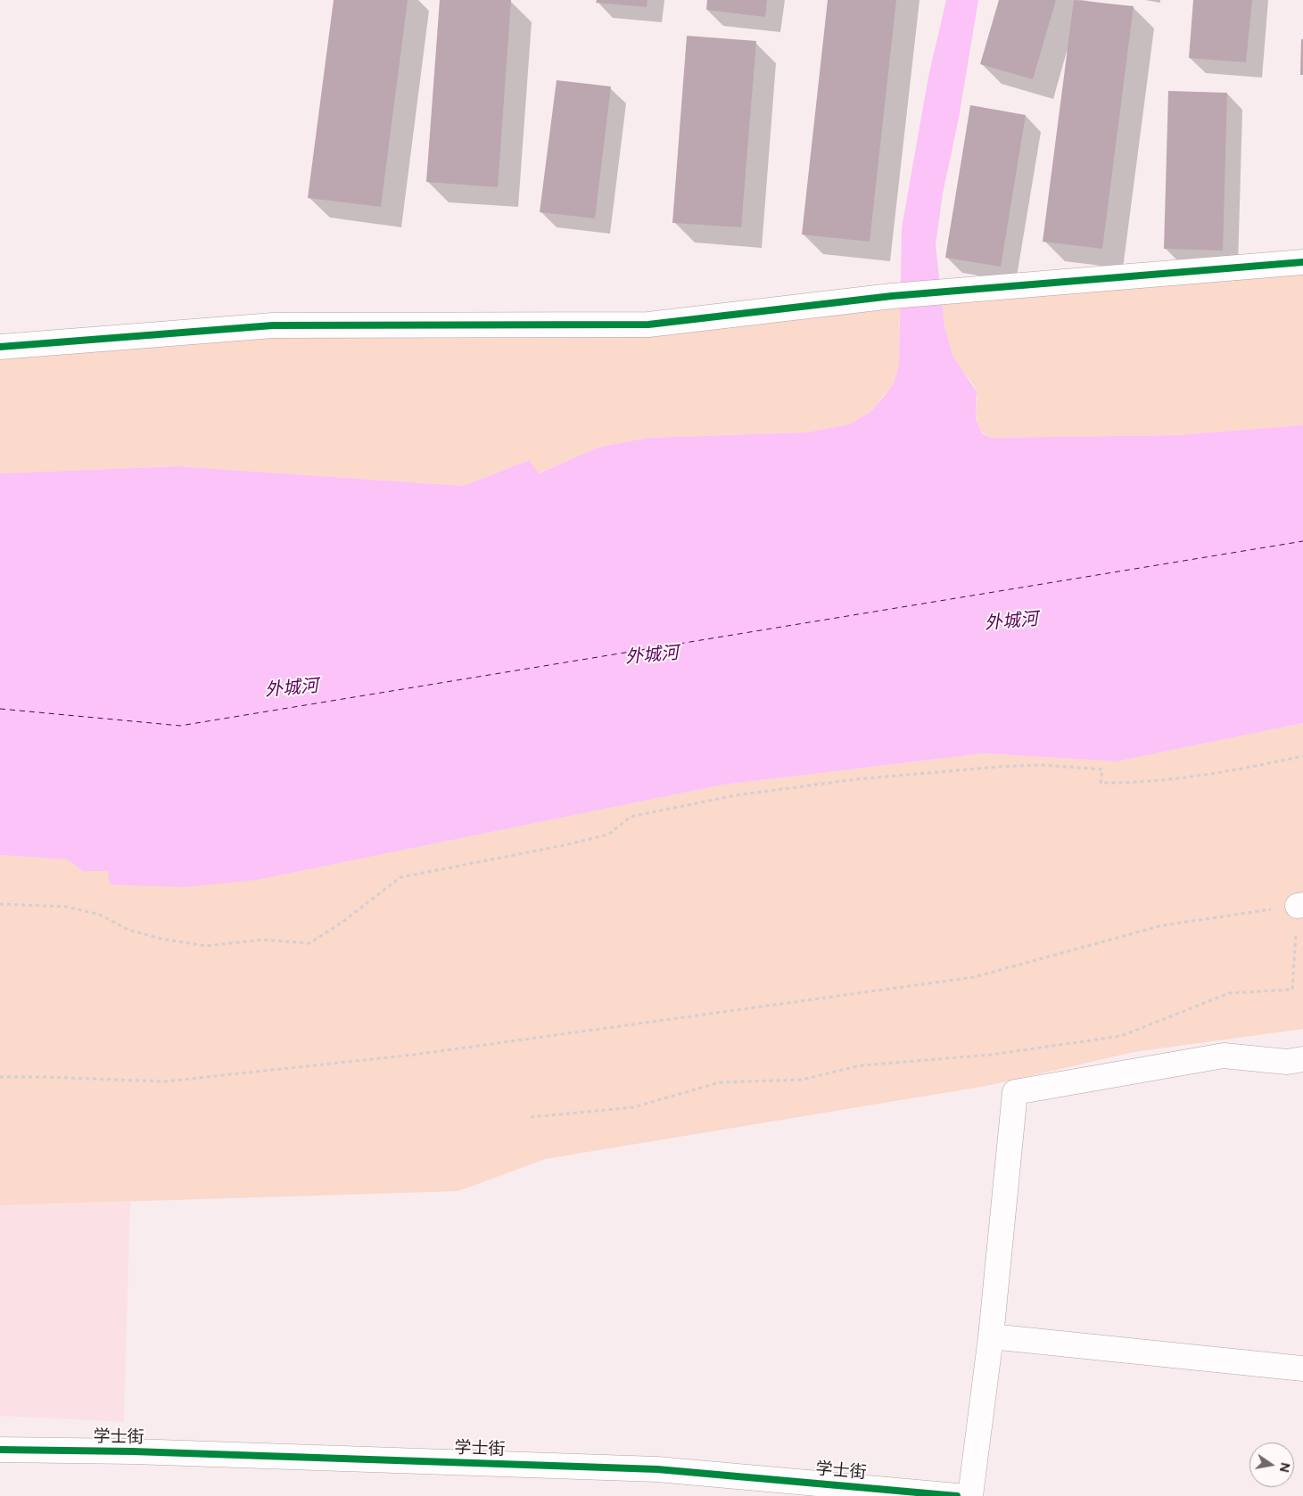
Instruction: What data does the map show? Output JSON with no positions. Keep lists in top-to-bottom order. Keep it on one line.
{"streets":{"street":["学士街"]},"water":["外城河"],"north":"right"}
